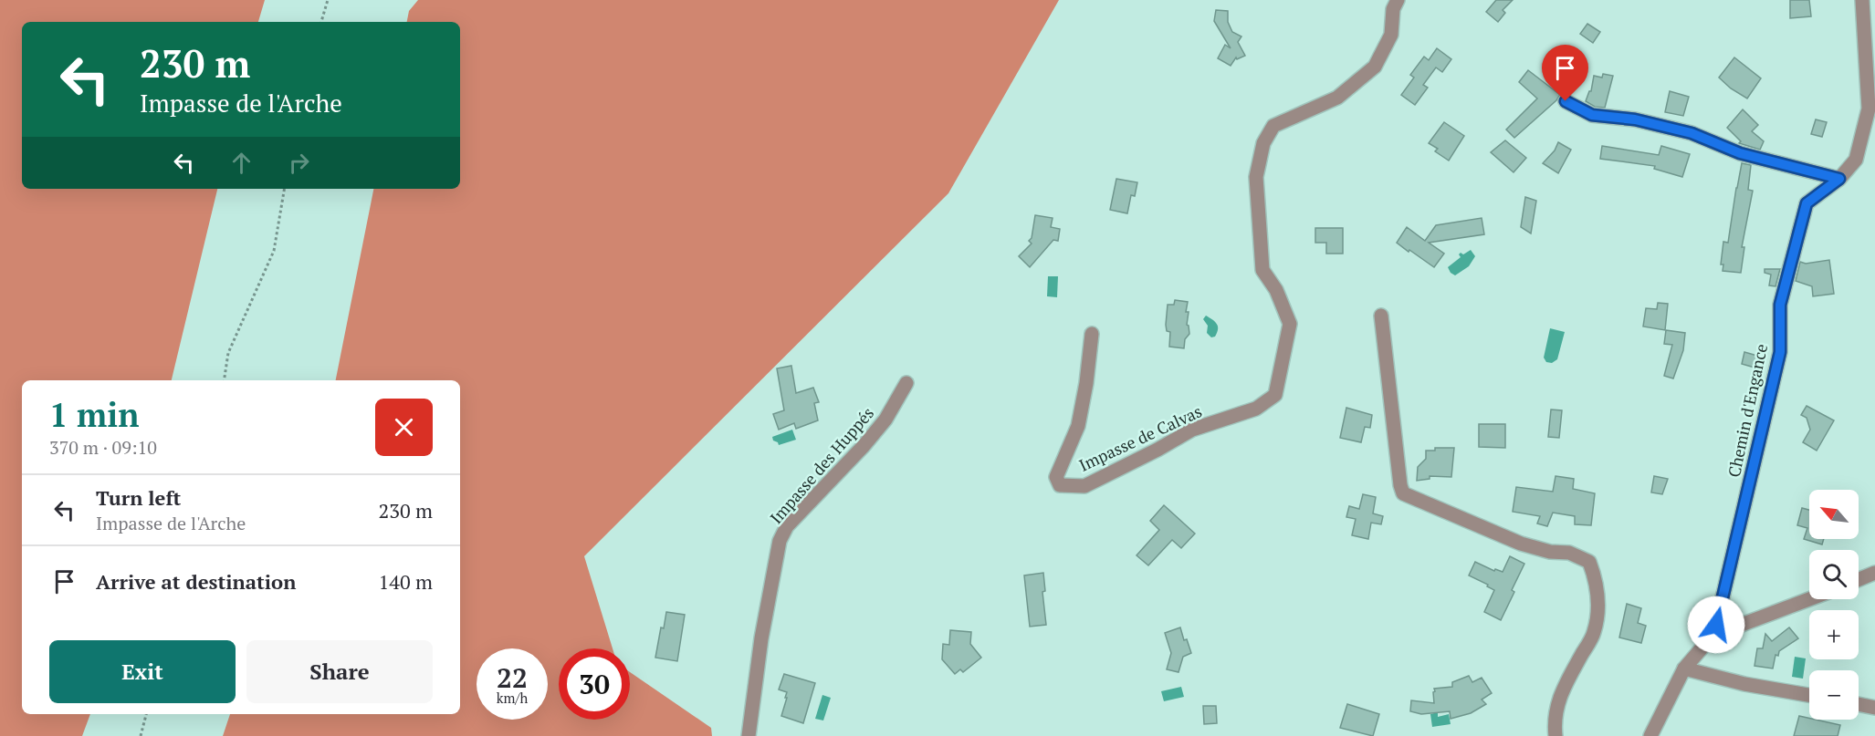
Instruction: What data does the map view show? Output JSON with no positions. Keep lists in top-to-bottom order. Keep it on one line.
{"streets":{"street":["Chemin d'Engance","Impasse de Calvas","Impasse des Huppés"]},"north":"top left","page":{"turn":["230 m","Impasse de l'Arche"],"heading":["1 min","370 m · 09:10"],"list":[{"name":"Turn left","note":"Impasse de l'Arche","value":"230 m"},{"name":"Arrive at destination","value":"140 m"}],"map_buttons":["+","−"],"buttons":["Exit","Share"],"speed":"22 km/h","limit":"30"}}
